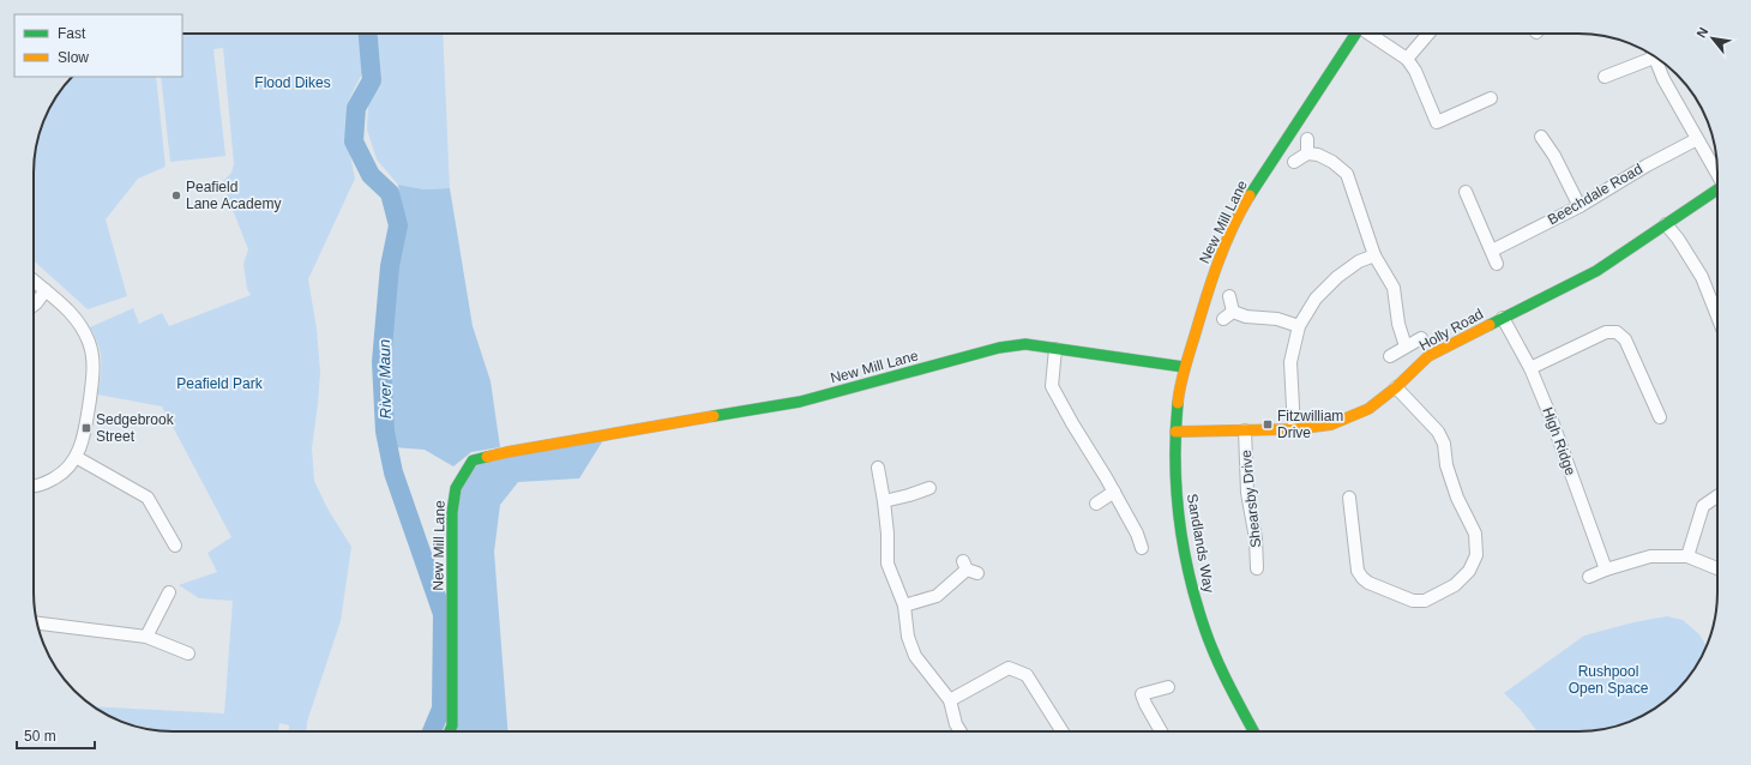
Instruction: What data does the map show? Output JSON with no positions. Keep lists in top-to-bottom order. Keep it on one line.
{"streets":{"street":["Beechdale Road","New Mill Lane","Holly Road","High Ridge","Shearsby Drive","Sandlands Way"]},"crossings":[["New Mill Lane","Sandlands Way"],["Holly Road","High Ridge"],["Holly Road","Shearsby Drive"],["Holly Road","Sandlands Way"]],"water":["River Maun"],"parks":["Flood Dikes","Peafield Park","Rushpool Open Space"],"places":{"other":["Peafield Lane Academy"],"transit":["Fitzwilliam Drive","Sedgebrook Street"]},"legend":["Fast","Slow"],"scale_bar":"50 m","north":"top left"}
